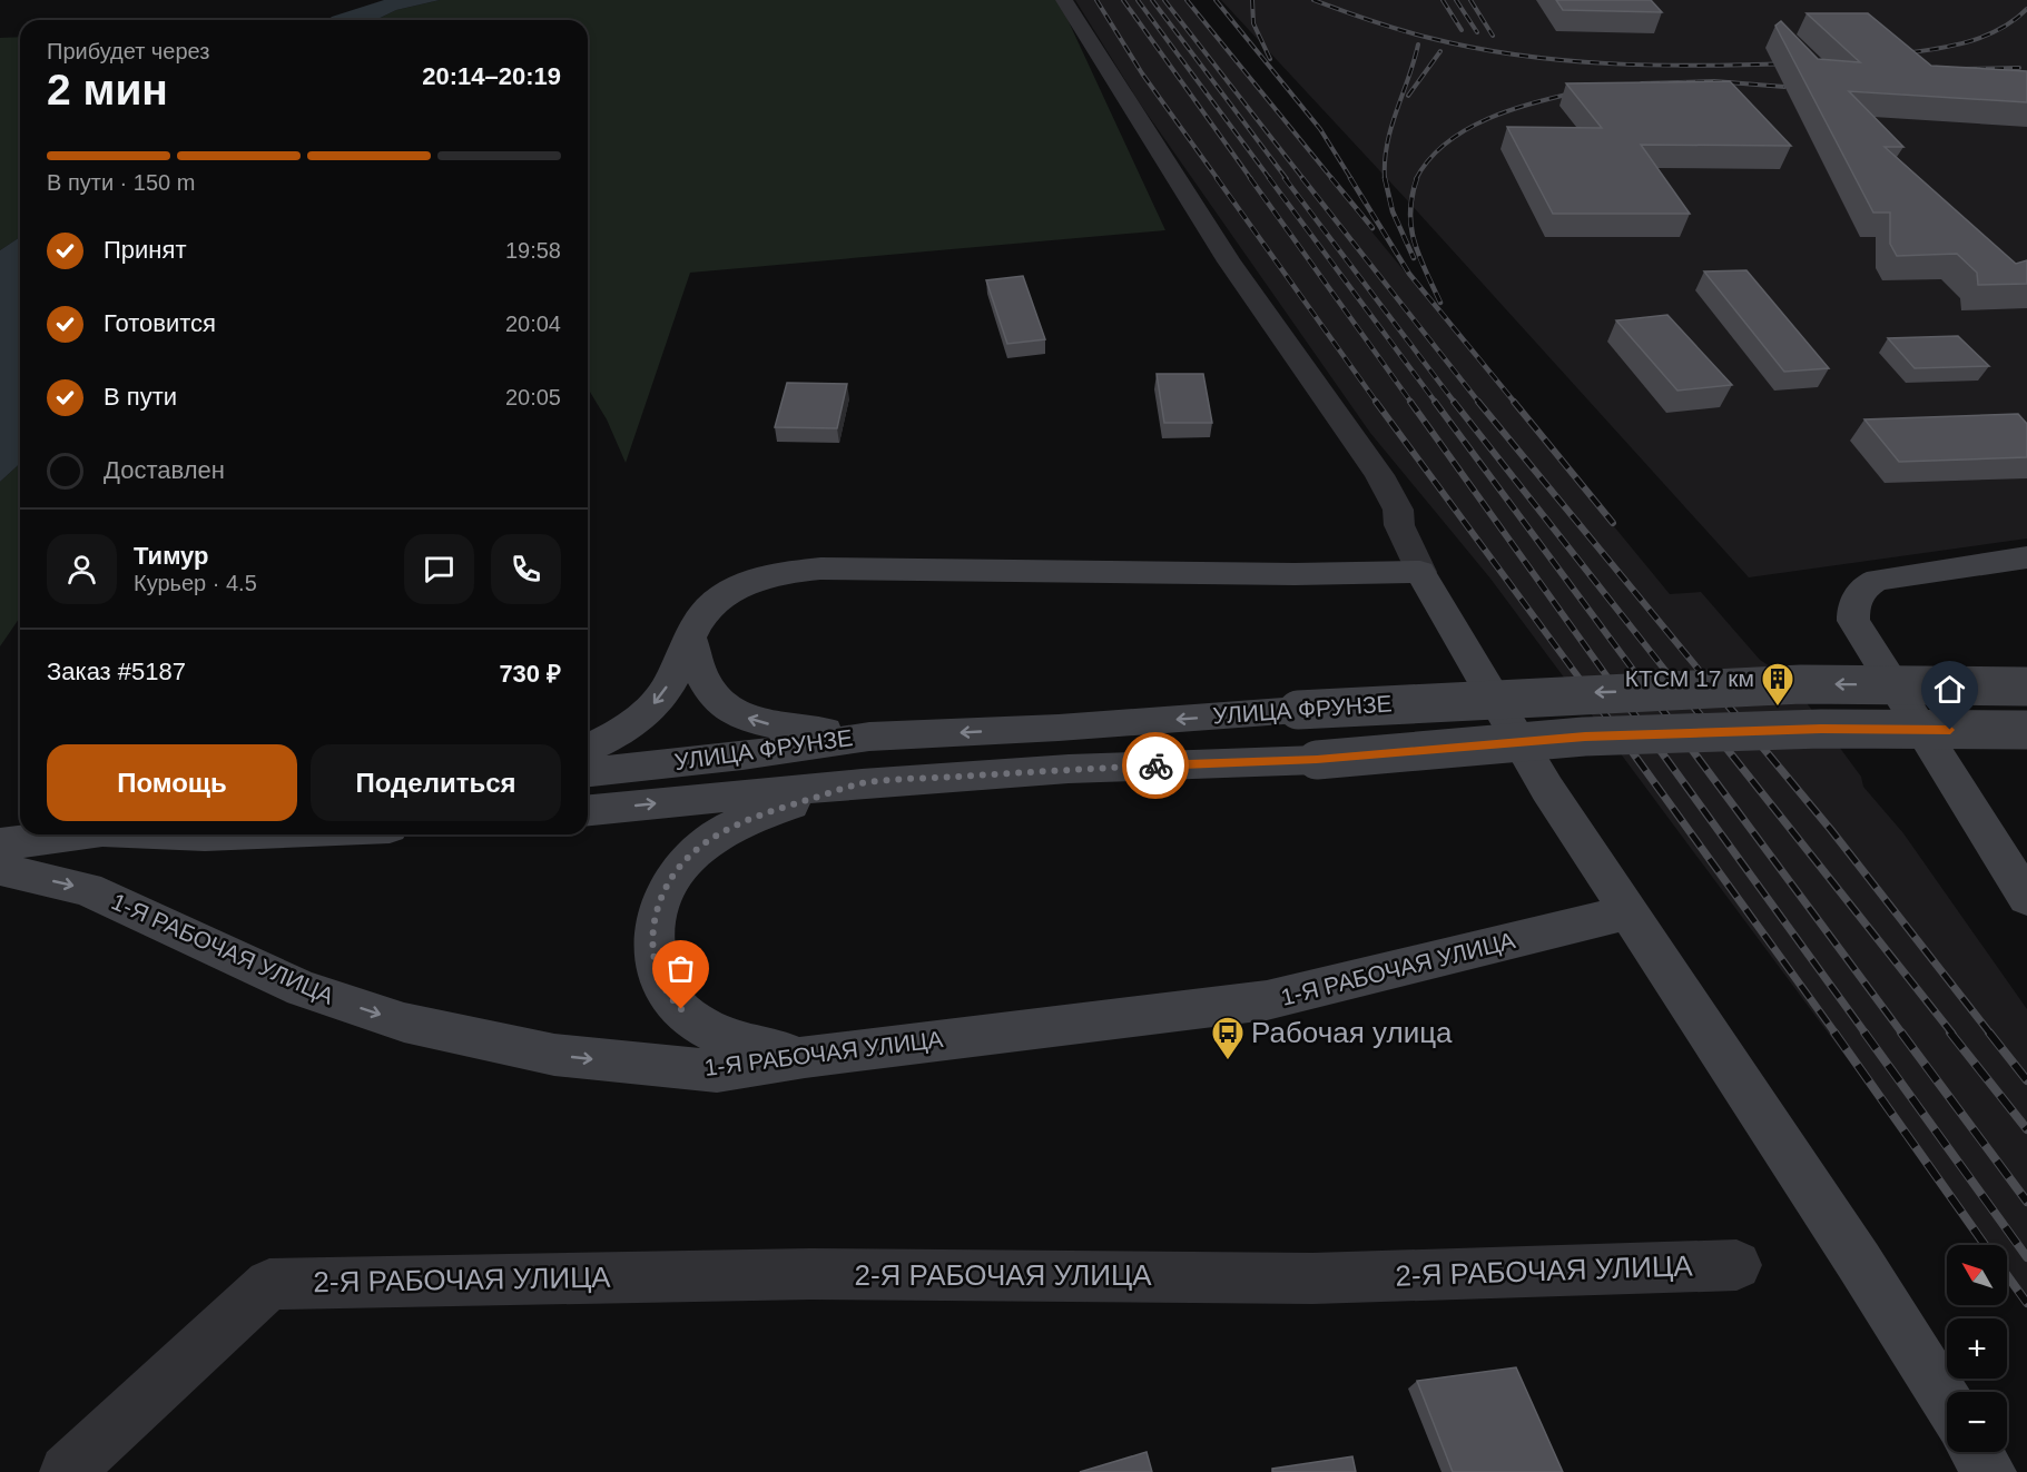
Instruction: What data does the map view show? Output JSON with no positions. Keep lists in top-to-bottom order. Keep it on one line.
{"streets":{"main road":["УЛИЦА ФРУНЗЕ","1-Я РАБОЧАЯ УЛИЦА"],"street":["2-Я РАБОЧАЯ УЛИЦА"]},"one_way":["1-Я РАБОЧАЯ УЛИЦА"],"places":{"building":["КТСМ 17 км"],"bus stop":["Рабочая улица"]},"north":"top left","page":{"heading":["2 мин","Прибудет через","20:14–20:19"],"panel":["Тимур","Курьер · 4.5","Заказ #5187","730 ₽"],"bar":"В пути · 150 m","list":[["Принят","19:58"],["Готовится","20:04"],["В пути","20:05"],"Доставлен"],"buttons":["Помощь","Поделиться"],"map_buttons":["+","−"]}}
